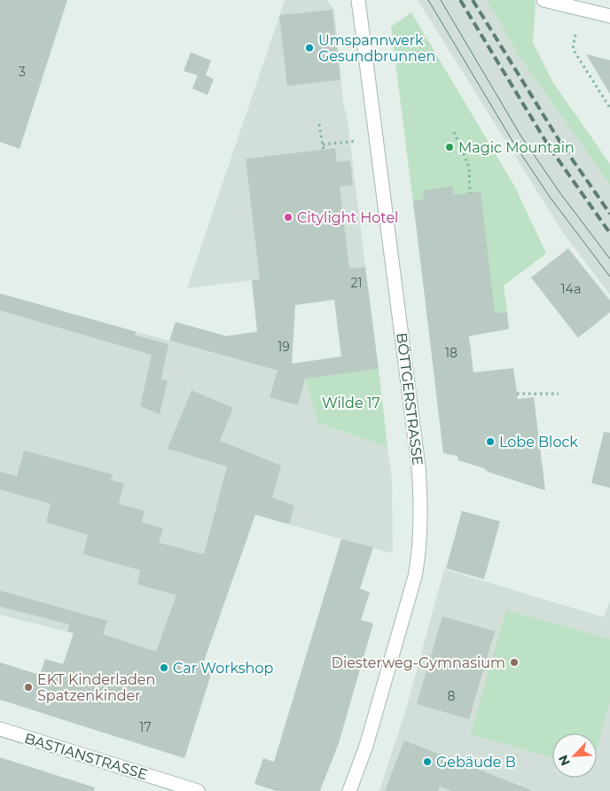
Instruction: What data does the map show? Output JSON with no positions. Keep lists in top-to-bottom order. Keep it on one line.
{"streets":{"street":["BÖTTGERSTRASSE","BASTIANSTRASSE"]},"parks":["Wilde 17"],"places":["Umspannwerk Gesundbrunnen","Magic Mountain","Citylight Hotel","Lobe Block","Diesterweg-Gymnasium","Car Workshop","EKT Kinderladen Spatzenkinder","Gebäude B"],"house_numbers":["3","21","14a","19","18","8","17"],"north":"bottom left"}
